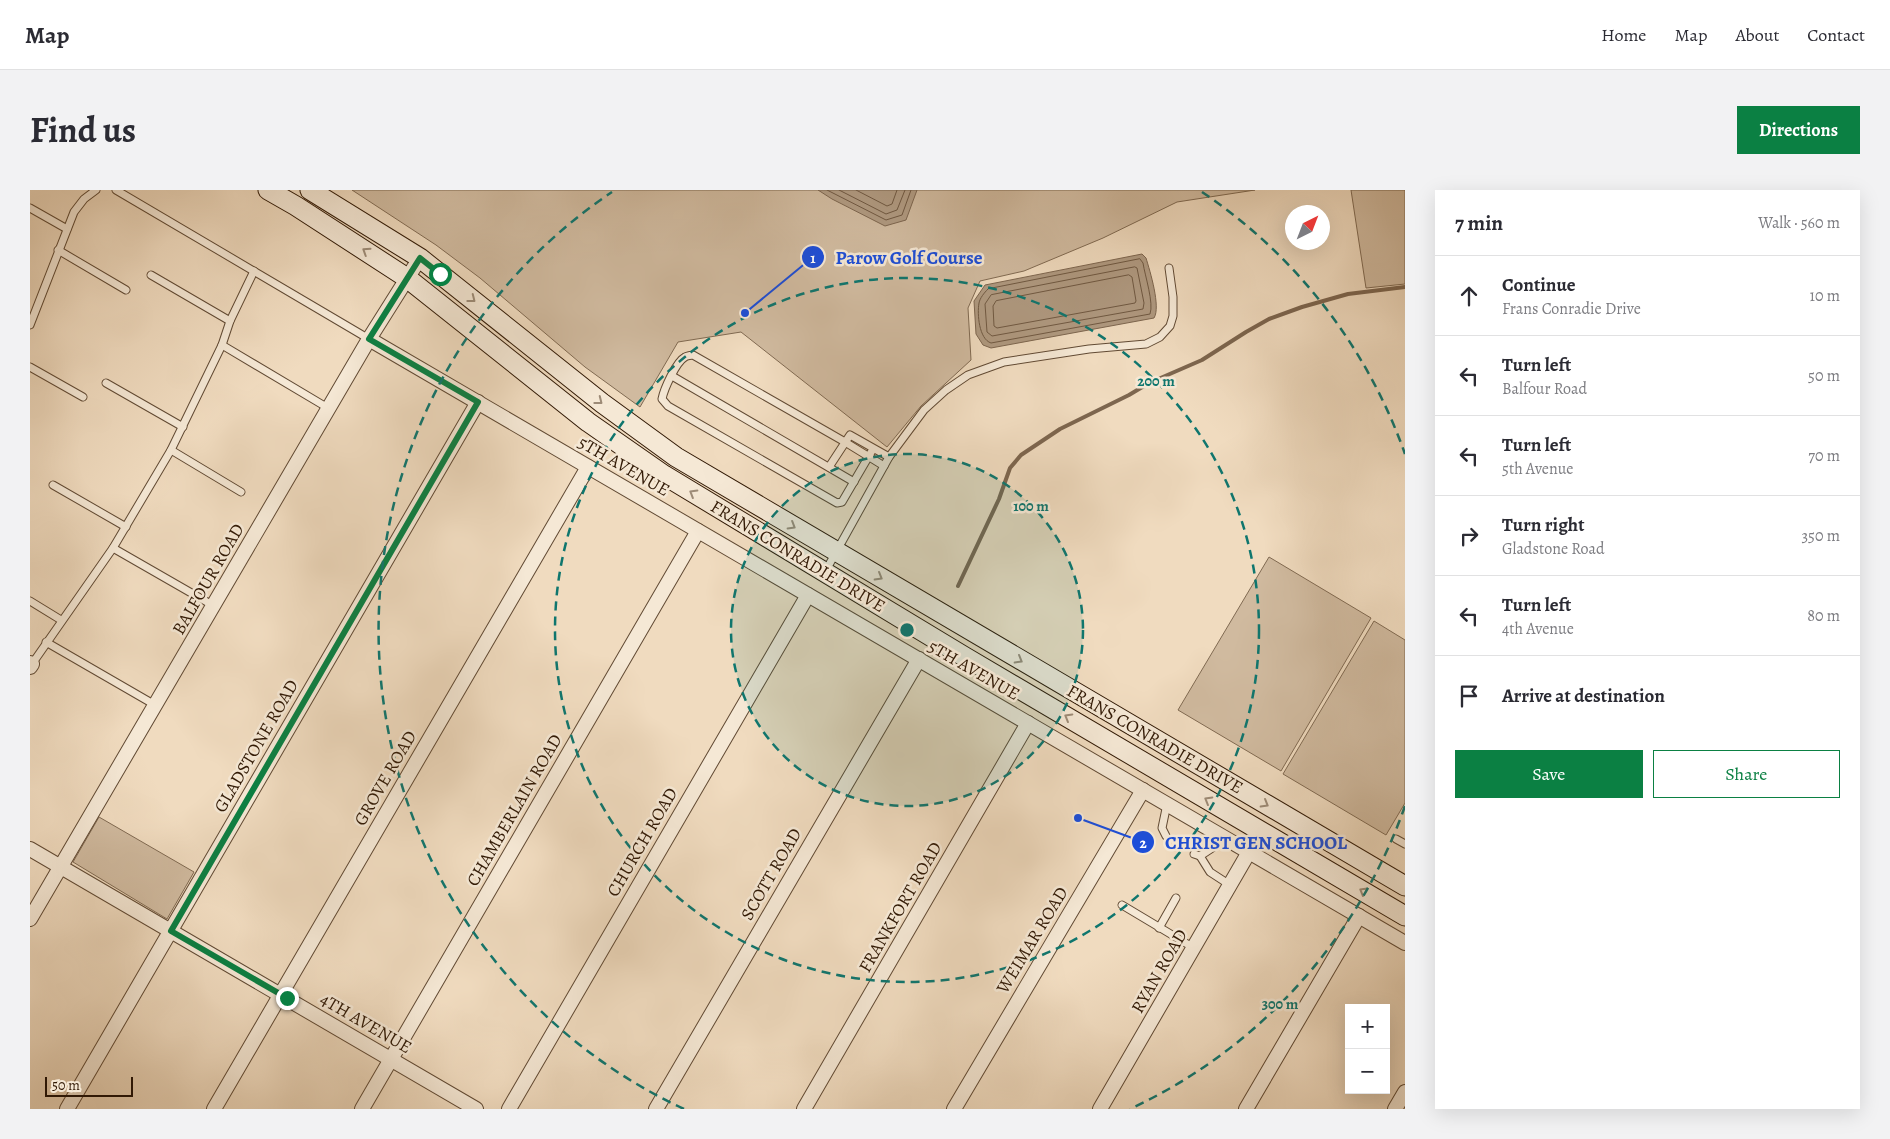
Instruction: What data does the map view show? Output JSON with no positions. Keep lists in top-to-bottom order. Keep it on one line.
{"streets":{"main road":["FRANS CONRADIE DRIVE"],"street":["5TH AVENUE","BALFOUR ROAD","GLADSTONE ROAD","GROVE ROAD","CHAMBERLAIN ROAD","CHURCH ROAD","SCOTT ROAD","FRANKFORT ROAD","WEIMAR ROAD","RYAN ROAD","4TH AVENUE"]},"crossings":[["5TH AVENUE","BALFOUR ROAD"],["5TH AVENUE","GLADSTONE ROAD"],["5TH AVENUE","GROVE ROAD"],["5TH AVENUE","CHAMBERLAIN ROAD"],["5TH AVENUE","CHURCH ROAD"],["5TH AVENUE","SCOTT ROAD"],["5TH AVENUE","FRANKFORT ROAD"],["5TH AVENUE","WEIMAR ROAD"],["5TH AVENUE","RYAN ROAD"],["FRANS CONRADIE DRIVE","BALFOUR ROAD"],["BALFOUR ROAD","4TH AVENUE"],["GLADSTONE ROAD","4TH AVENUE"],["GROVE ROAD","4TH AVENUE"],["CHAMBERLAIN ROAD","4TH AVENUE"]],"places":["Parow Golf Course","CHRIST GEN SCHOOL"],"scale_bar":"50 m","north":"top right","page":{"header":"Map","nav":["Home","Map","About","Contact"],"title":"Find us","buttons":["Directions",["Save","Share"]],"heading":["7 min","Walk · 560 m"],"list":[["Continue","Frans Conradie Drive","10 m"],["Turn left","Balfour Road","50 m"],["Turn left","5th Avenue","70 m"],["Turn right","Gladstone Road","350 m"],["Turn left","4th Avenue","80 m"],"Arrive at destination"],"map_buttons":["+","−"],"scale":"50 m"},"rings":["200 m","100 m","300 m"]}
